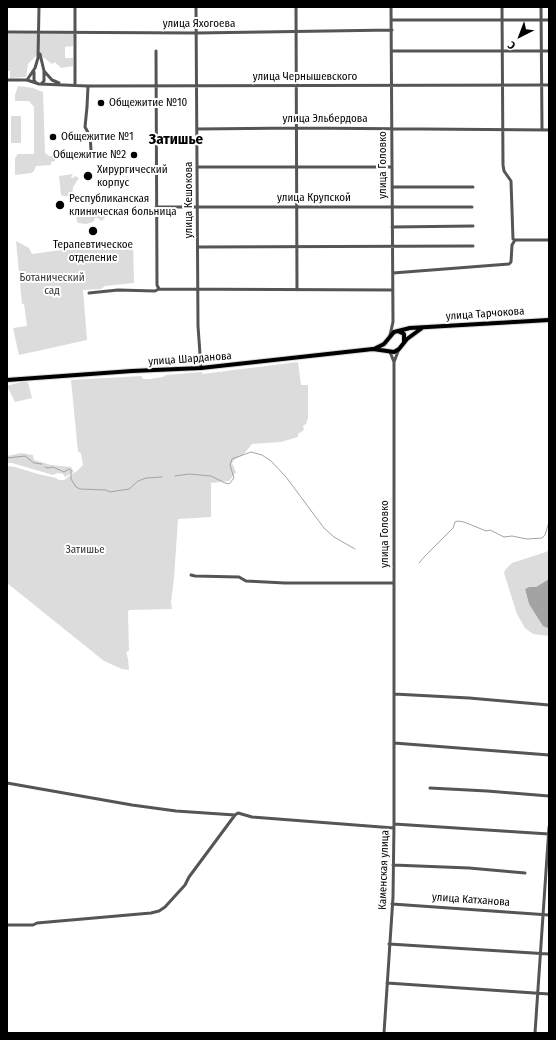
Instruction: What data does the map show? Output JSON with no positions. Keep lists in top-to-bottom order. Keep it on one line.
{"streets":{"main road":["улица Тарчокова","улица Шарданова"],"street":["улица Яхогоева","улица Чернышевского","улица Эльбердова","улица Головко","улица Крупской","улица Кешокова","Каменская улица","улица Катханова"]},"crossings":[["улица Яхогоева","улица Головко"],["улица Яхогоева","улица Кешокова"],["улица Чернышевского","улица Головко"],["улица Чернышевского","улица Кешокова"],["улица Эльбердова","улица Головко"],["улица Эльбердова","улица Кешокова"],["улица Головко","улица Крупской"],["улица Головко","Каменская улица"],["улица Крупской","улица Кешокова"],["улица Кешокова","улица Шарданова"],["Каменская улица","улица Катханова"]],"districts":["Затишье"],"parks":["Ботанический сад","Затишье"],"places":["Общежитие №10","Общежитие №1","Общежитие №2","Хирургический корпус","Республиканская клиническая больница","Терапевтическое отделение"],"north":"bottom left"}
